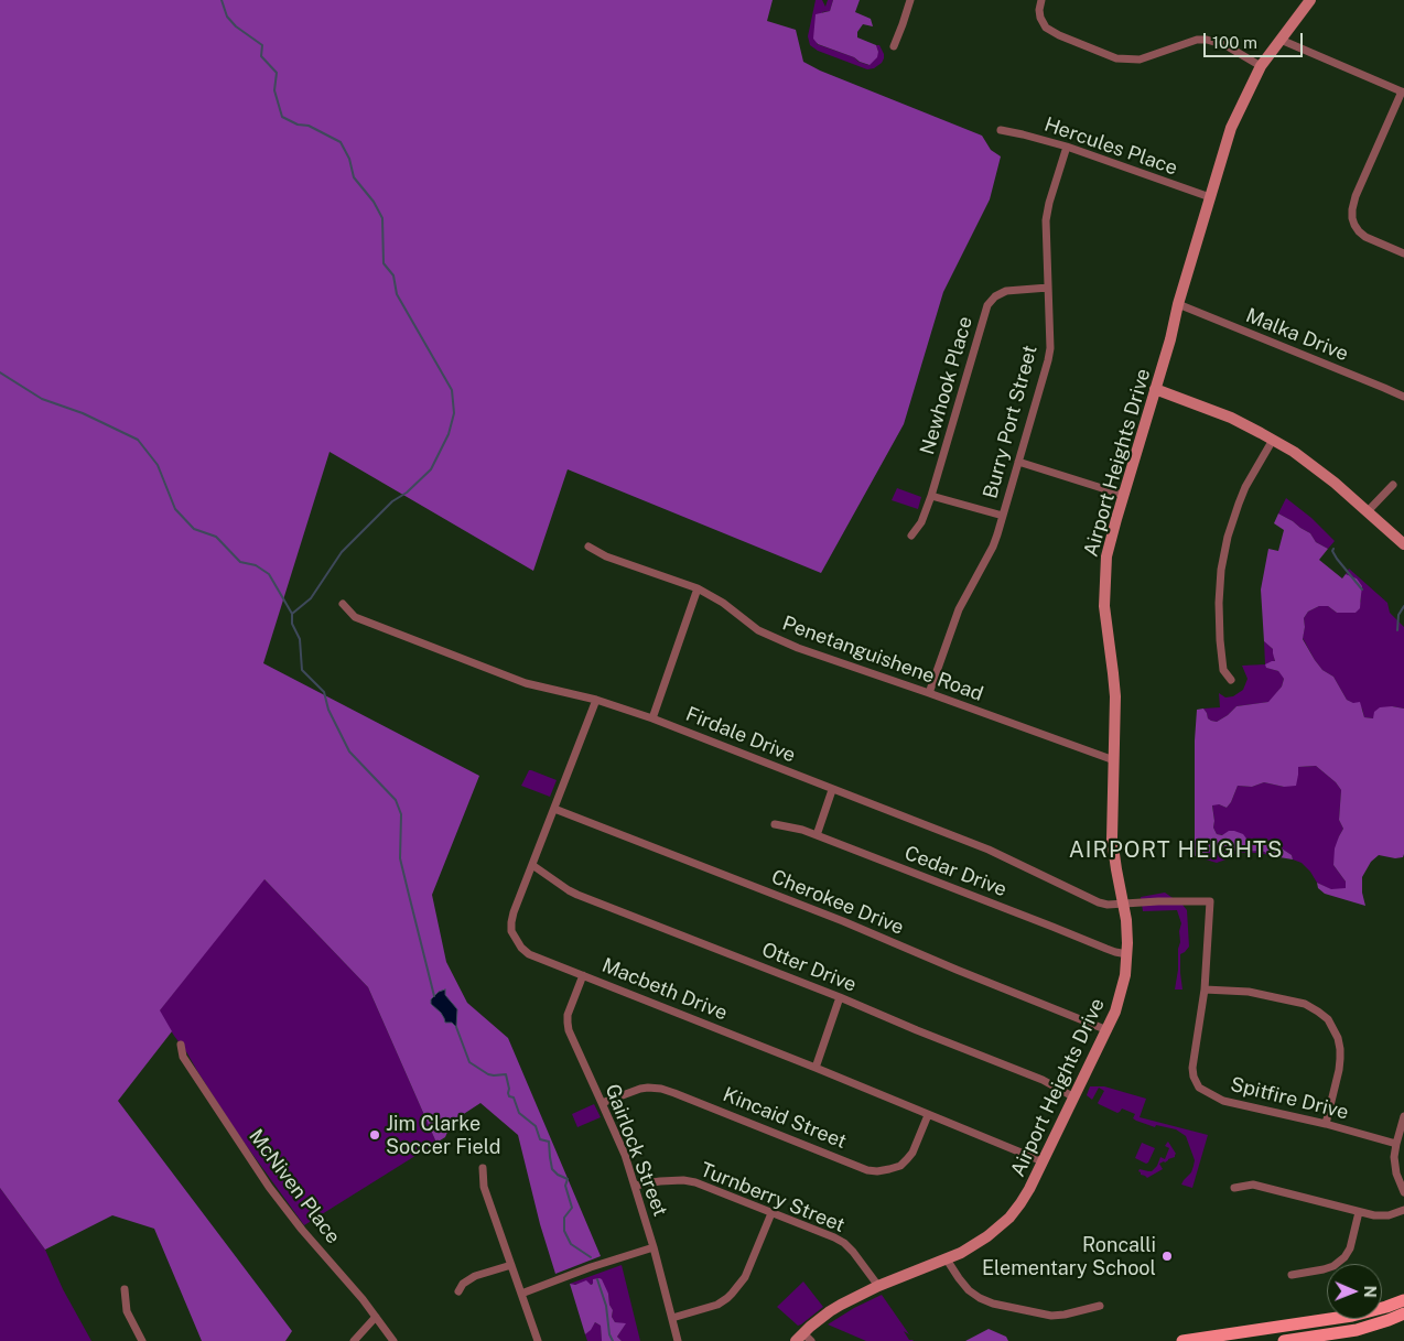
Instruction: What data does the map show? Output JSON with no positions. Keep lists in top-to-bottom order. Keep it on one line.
{"streets":{"street":["Hercules Place","Malka Drive","Newhook Place","Burry Port Street","Airport Heights Drive","Penetanguishene Road","Firdale Drive","Cedar Drive","Cherokee Drive","Otter Drive","Macbeth Drive","Spitfire Drive","Kincaid Street","Gairlock Street","McNiven Place","Turnberry Street"]},"crossings":[["Hercules Place","Burry Port Street"],["Hercules Place","Airport Heights Drive"],["Malka Drive","Airport Heights Drive"],["Newhook Place","Burry Port Street"],["Burry Port Street","Penetanguishene Road"],["Airport Heights Drive","Penetanguishene Road"],["Airport Heights Drive","Firdale Drive"],["Airport Heights Drive","Cedar Drive"],["Airport Heights Drive","Cherokee Drive"],["Airport Heights Drive","Otter Drive"],["Airport Heights Drive","Macbeth Drive"],["Airport Heights Drive","Turnberry Street"],["Firdale Drive","Macbeth Drive"],["Firdale Drive","Spitfire Drive"],["Cherokee Drive","Macbeth Drive"],["Otter Drive","Macbeth Drive"],["Macbeth Drive","Kincaid Street"],["Macbeth Drive","Gairlock Street"],["Kincaid Street","Gairlock Street"],["Gairlock Street","Turnberry Street"]],"districts":["AIRPORT HEIGHTS"],"places":["Jim Clarke Soccer Field","Roncalli Elementary School"],"scale_bar":"100 m","north":"right"}
